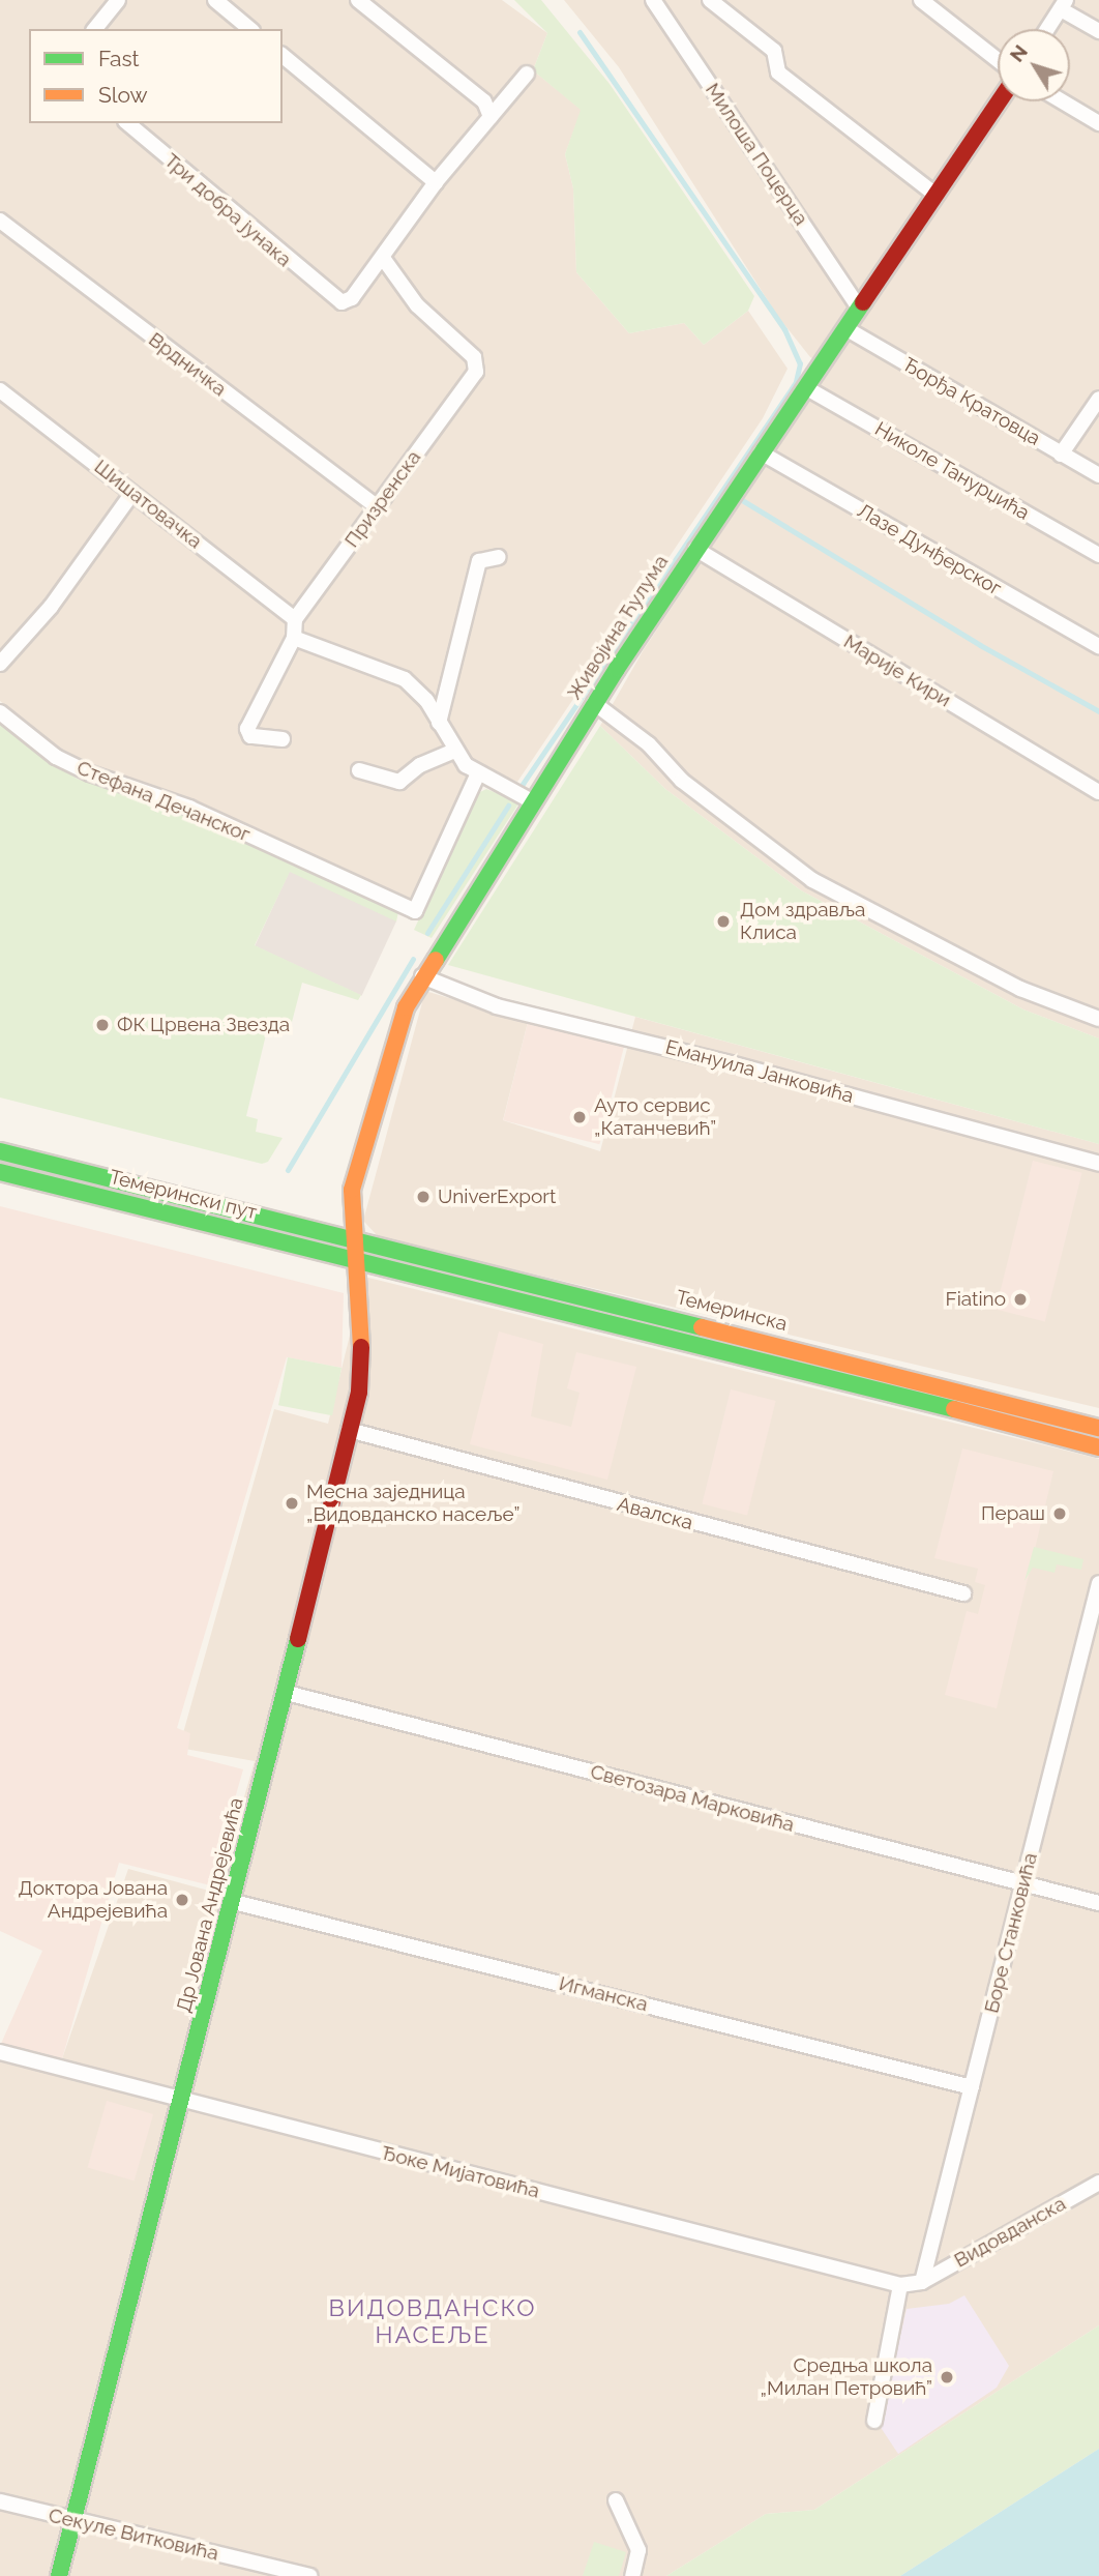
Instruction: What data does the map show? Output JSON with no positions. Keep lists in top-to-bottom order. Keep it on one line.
{"streets":{"street":["Милоша Поцерца","Три добра јунака","Врдничка","Ђорђа Кратовца","Николе Танурџића","Призренска","Шишатовачка","Лазе Дунђерског","Живојина Ћулума","Марије Кири","Стефана Дечанског","Емануила Јанковића","Темерински пут","Темеринска","Авалска","Светозара Марковића","Др Јована Андрејевића","Боре Станковића","Игманска","Ђоке Мијатовића","Видовданска","Секуле Витковића"]},"crossings":[["Милоша Поцерца","Живојина Ћулума"],["Три добра јунака","Призренска"],["Врдничка","Призренска"],["Ђорђа Кратовца","Живојина Ћулума"],["Николе Танурџића","Живојина Ћулума"],["Призренска","Шишатовачка"],["Лазе Дунђерског","Живојина Ћулума"],["Живојина Ћулума","Марије Кири"],["Живојина Ћулума","Емануила Јанковића"],["Живојина Ћулума","Темерински пут"],["Живојина Ћулума","Темеринска"],["Живојина Ћулума","Др Јована Андрејевића"],["Темерински пут","Темеринска"],["Темерински пут","Др Јована Андрејевића"],["Темеринска","Др Јована Андрејевића"],["Авалска","Др Јована Андрејевића"],["Светозара Марковића","Др Јована Андрејевића"],["Светозара Марковића","Боре Станковића"],["Др Јована Андрејевића","Игманска"],["Др Јована Андрејевића","Ђоке Мијатовића"],["Др Јована Андрејевића","Секуле Витковића"],["Боре Станковића","Игманска"],["Боре Станковића","Ђоке Мијатовића"],["Боре Станковића","Видовданска"],["Ђоке Мијатовића","Видовданска"]],"districts":["ВИДОВДАНСКО НАСЕЉЕ"],"places":["Дом здравља Клиса","ФК Црвена Звезда","Ауто сервис „Катанчевић”","UniverExport","Fiatino","Месна заједница „Видовданско насеље”","Пераш","Доктора Јована Андрејевића","Средња школа „Милан Петровић”"],"legend":["Fast","Slow"],"north":"top left"}
